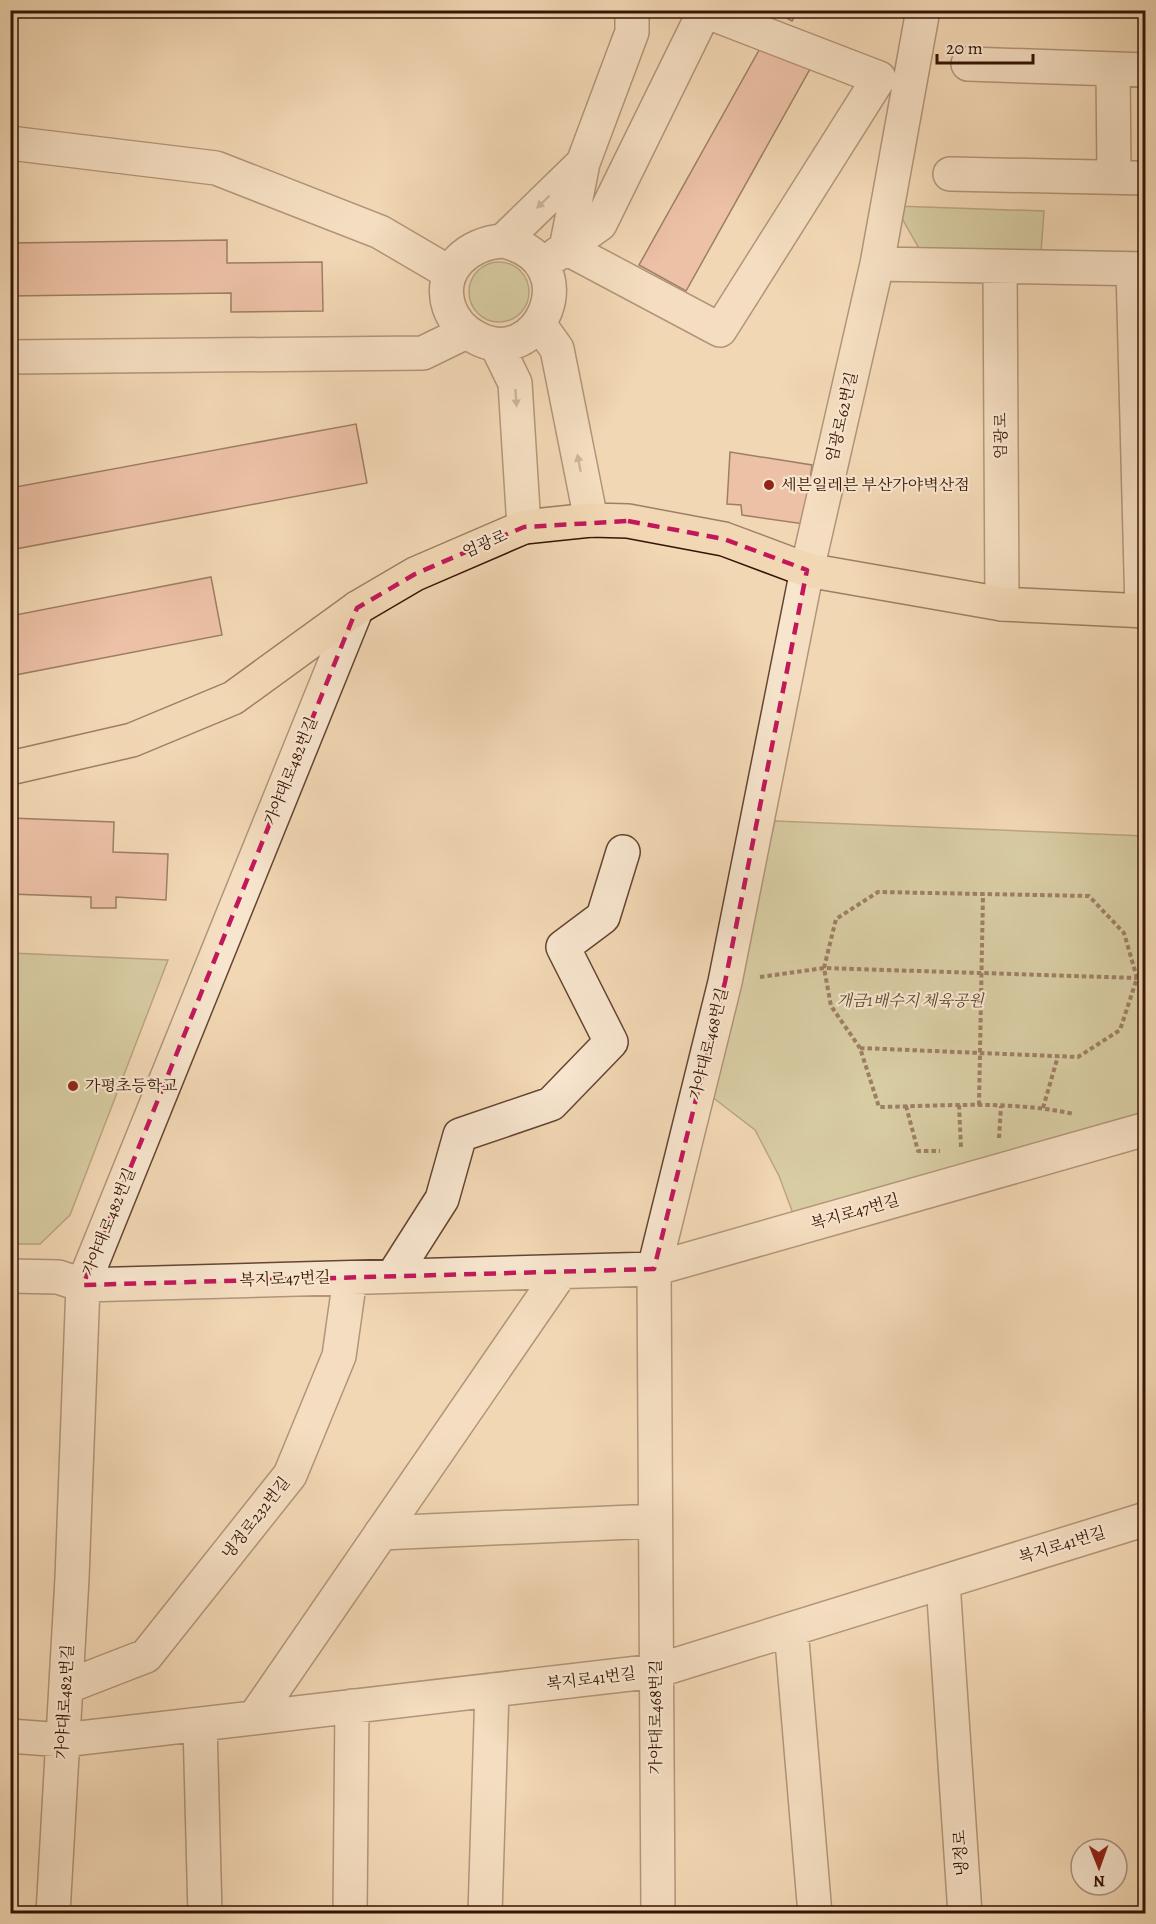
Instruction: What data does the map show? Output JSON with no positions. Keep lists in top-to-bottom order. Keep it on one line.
{"streets":{"main road":["엄광로"],"street":["엄광로62번길","가야대로482번길","가야대로468번길","복지로47번길","냉정로232번길","복지로41번길","냉정로"]},"crossings":[["엄광로62번길","엄광로"],["엄광로62번길","가야대로468번길"],["엄광로","가야대로482번길"],["엄광로","가야대로468번길"],["가야대로482번길","복지로47번길"],["가야대로482번길","냉정로232번길"],["가야대로482번길","복지로41번길"],["가야대로468번길","복지로47번길"],["가야대로468번길","복지로41번길"],["복지로47번길","냉정로232번길"],["복지로41번길","냉정로"]],"parks":["개금1배수지 체육공원"],"places":["세븐일레븐 부산가야벽산점","가평초등학교"],"scale_bar":"20 m","north":"bottom"}
